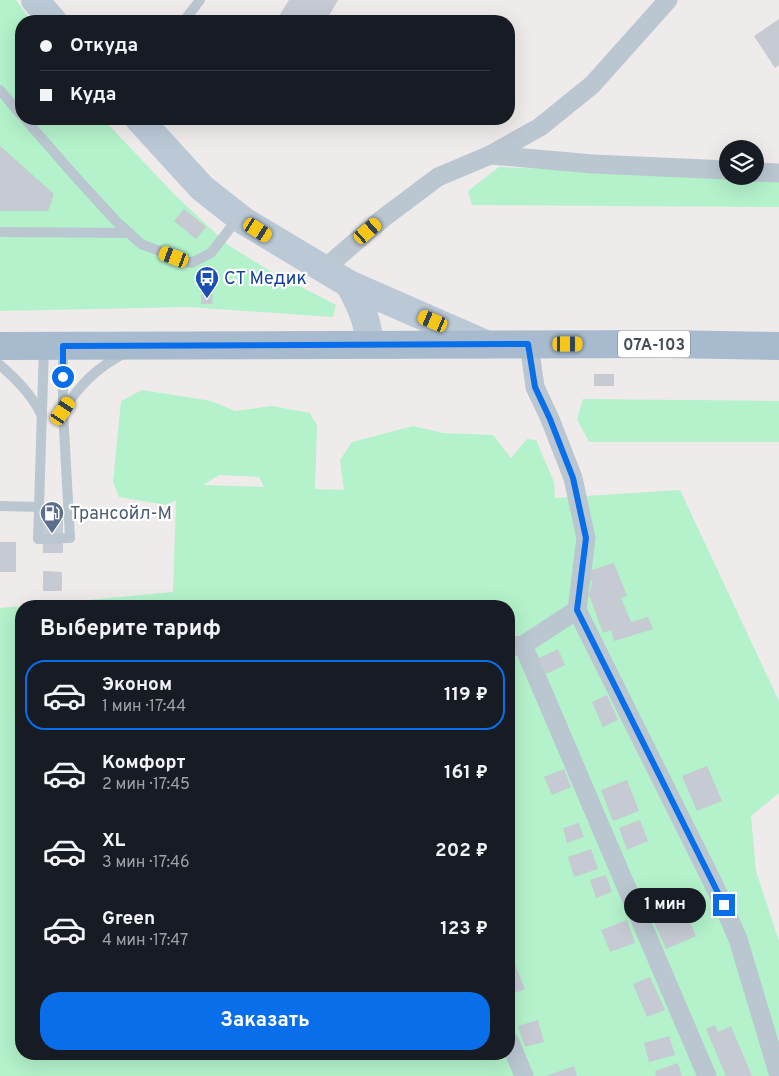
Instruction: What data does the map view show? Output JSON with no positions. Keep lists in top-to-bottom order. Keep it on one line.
{"streets":{"main road":["07А-103"]},"places":{"bus stop":["СТ Медик"],"fuel station":["Трансойл-М"]},"page":{"banner":["Откуда","Куда"],"heading":"Выберите тариф","list":[{"name":"Эконом","note":"1 мин · 17:44","value":"119 ₽"},{"name":"Комфорт","note":"2 мин · 17:45","value":"161 ₽"},{"name":"XL","note":"3 мин · 17:46","value":"202 ₽"},{"name":"Green","note":"4 мин · 17:47","value":"123 ₽"}],"bubble":"1 мин","buttons":"Заказать"}}
